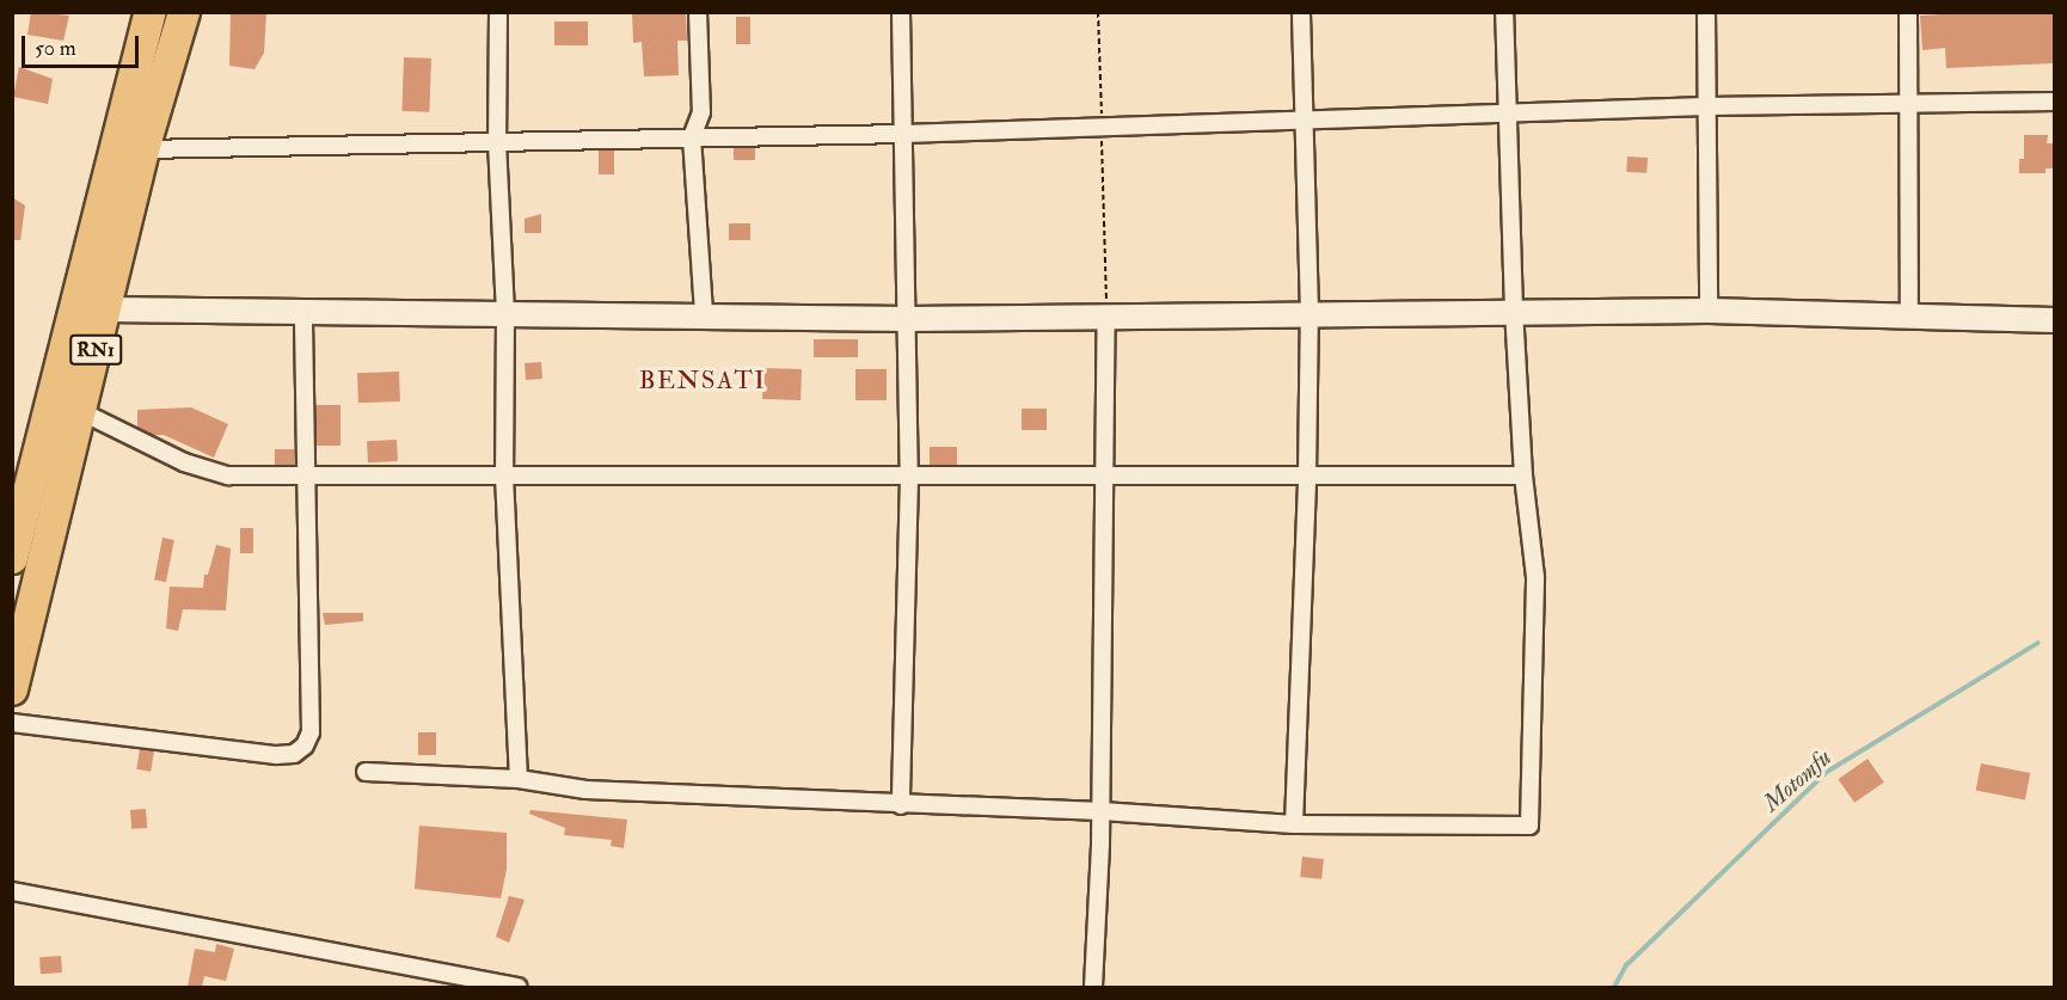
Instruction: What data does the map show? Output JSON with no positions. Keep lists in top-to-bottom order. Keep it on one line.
{"streets":{"highway":["RN1"]},"districts":["BENSATI"],"water":["Motomfu"],"scale_bar":"50 m"}
